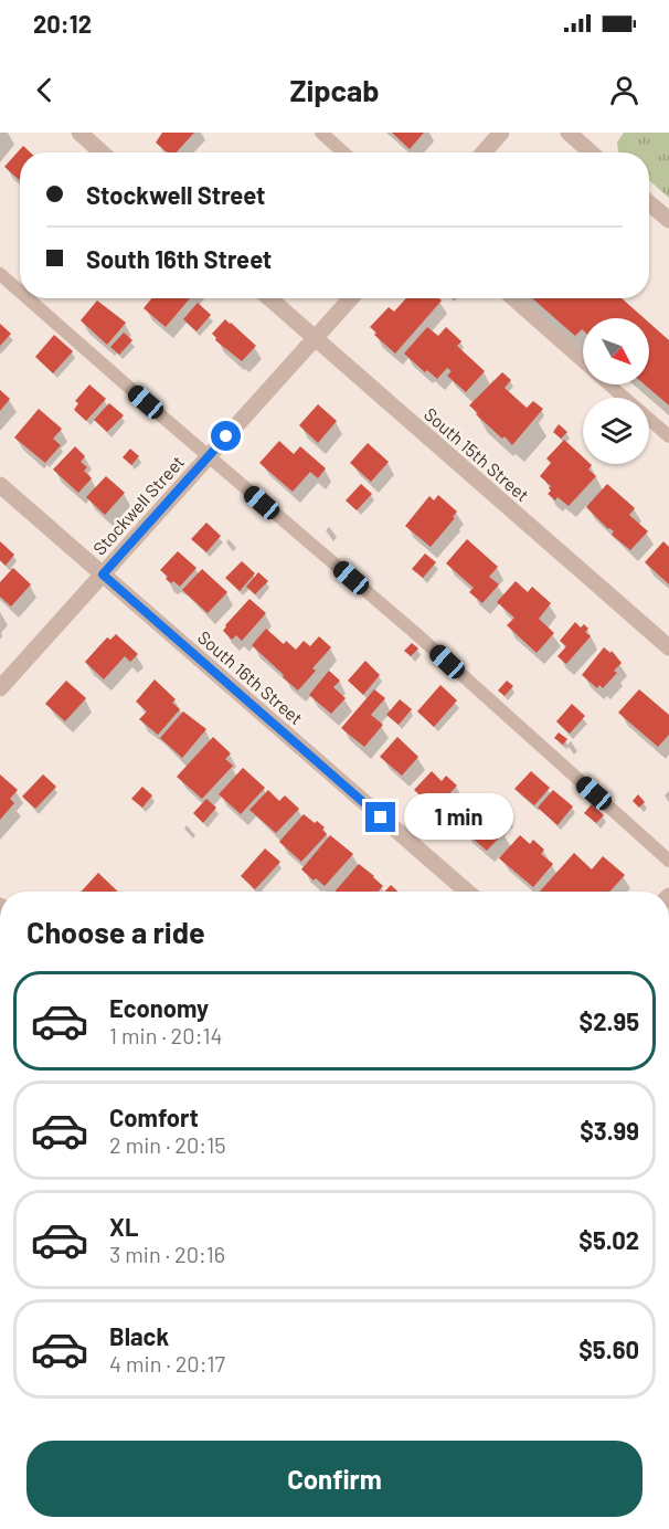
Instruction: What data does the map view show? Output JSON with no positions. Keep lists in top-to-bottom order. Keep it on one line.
{"streets":{"street":["South 15th Street","Stockwell Street","South 16th Street"]},"crossings":[["South 15th Street","Stockwell Street"],["Stockwell Street","South 16th Street"]],"north":"bottom right","page":{"status":"20:12","header":"Zipcab","banner":["Stockwell Street","South 16th Street"],"bubble":"1 min","heading":"Choose a ride","list":[{"name":"Economy","note":"1 min · 20:14","value":"$2.95"},{"name":"Comfort","note":"2 min · 20:15","value":"$3.99"},{"name":"XL","note":"3 min · 20:16","value":"$5.02"},{"name":"Black","note":"4 min · 20:17","value":"$5.60"}],"buttons":"Confirm"}}
